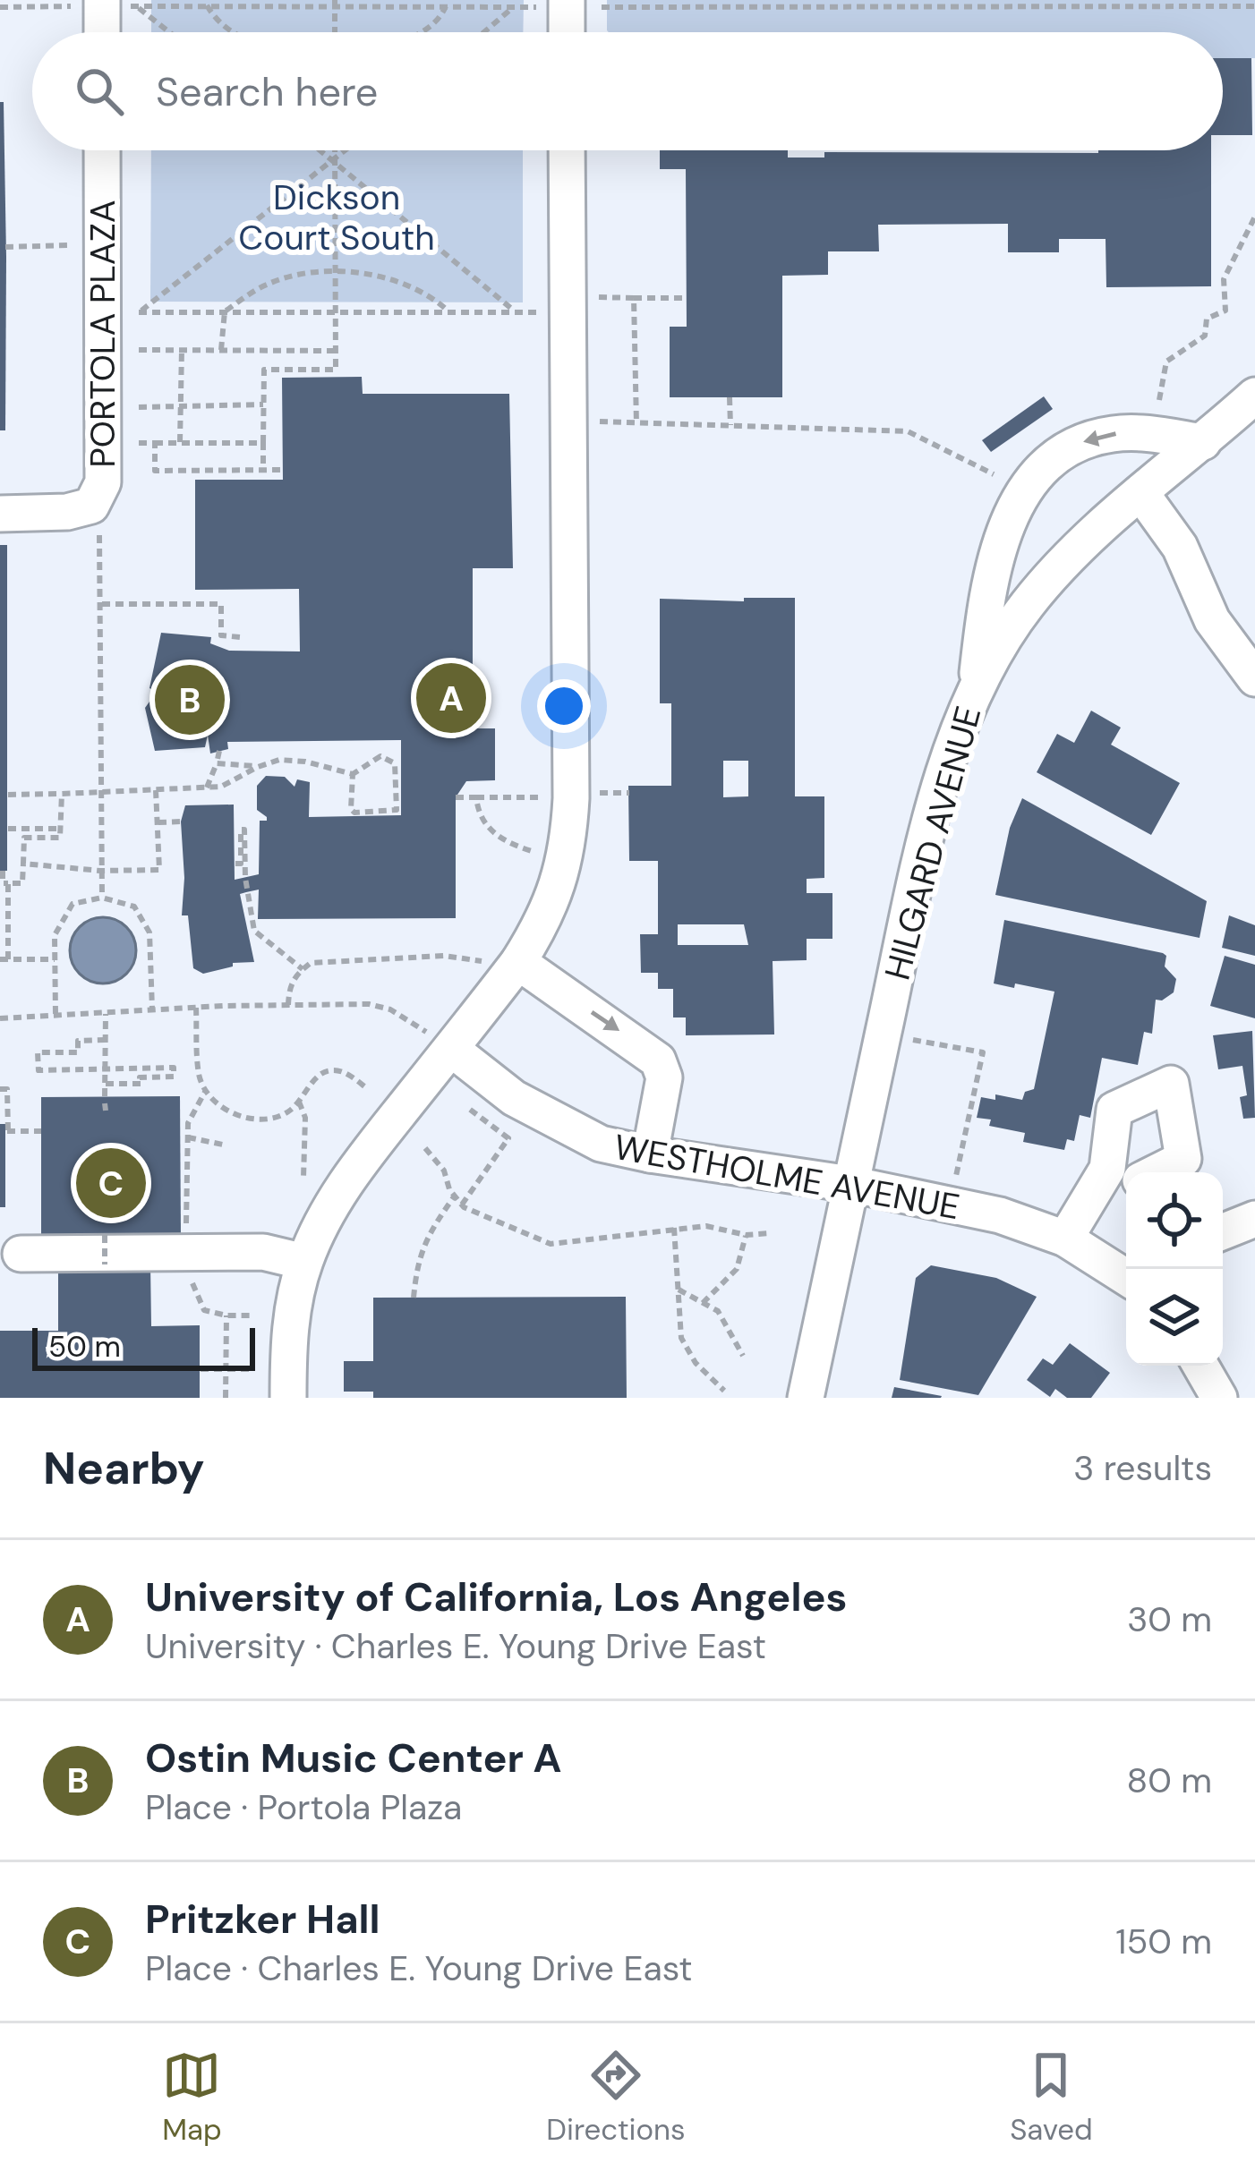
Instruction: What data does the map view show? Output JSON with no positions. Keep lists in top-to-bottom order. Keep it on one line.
{"streets":{"street":["PORTOLA PLAZA","HILGARD AVENUE","WESTHOLME AVENUE"]},"crossings":[["HILGARD AVENUE","WESTHOLME AVENUE"]],"parks":["Dickson Court South"],"scale_bar":"50 m","page":{"search":"Search here","pins":["A","B","C"],"scale":"50 m","heading":["Nearby","3 results"],"list":[{"mark":"A","name":"University of California, Los Angeles","note":"University · Charles E. Young Drive East","value":"30 m"},{"mark":"B","name":"Ostin Music Center A","note":"Place · Portola Plaza","value":"80 m"},{"mark":"C","name":"Pritzker Hall","note":"Place · Charles E. Young Drive East","value":"150 m"}],"nav":["Map","Directions","Saved"]}}
